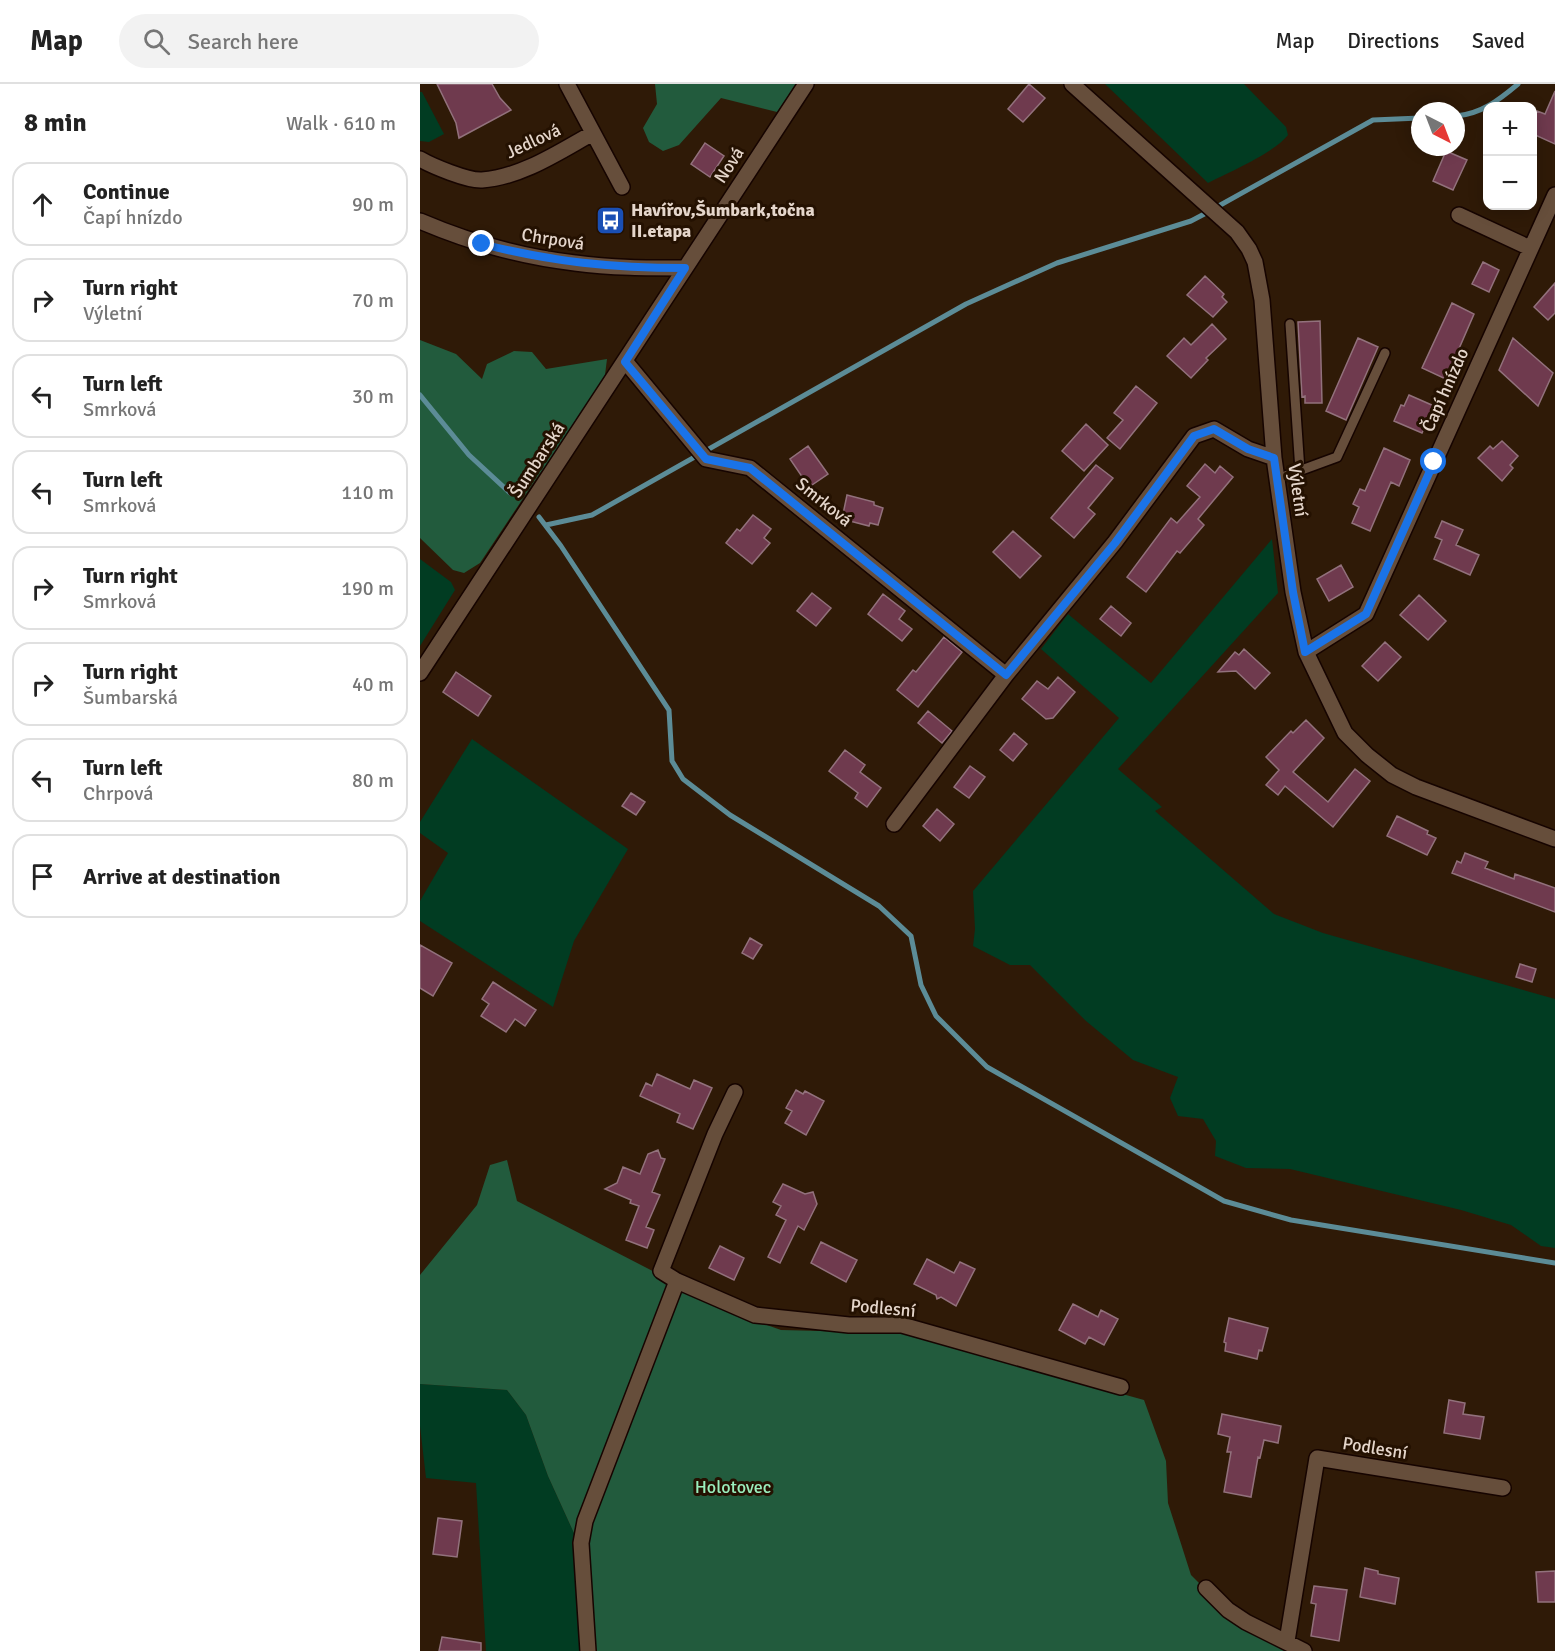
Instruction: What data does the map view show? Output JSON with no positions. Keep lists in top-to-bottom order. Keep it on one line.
{"streets":{"street":["Jedlová","Nová","Chrpová","Čapí hnízdo","Šumbarská","Výletní","Smrková","Podlesní"]},"crossings":[["Nová","Chrpová"],["Nová","Šumbarská"],["Chrpová","Šumbarská"],["Čapí hnízdo","Výletní"],["Šumbarská","Smrková"]],"parks":["Holotovec"],"places":{"bus stop":["Havířov,Šumbark,točna II.etapa"]},"north":"bottom right","page":{"header":"Map","search":"Search here","nav":["Map","Directions","Saved"],"heading":["8 min","Walk · 610 m"],"map_buttons":["+","−"],"list":[["Continue","Čapí hnízdo","90 m"],["Turn right","Výletní","70 m"],["Turn left","Smrková","30 m"],["Turn left","Smrková","110 m"],["Turn right","Smrková","190 m"],["Turn right","Šumbarská","40 m"],["Turn left","Chrpová","80 m"],"Arrive at destination"]}}
